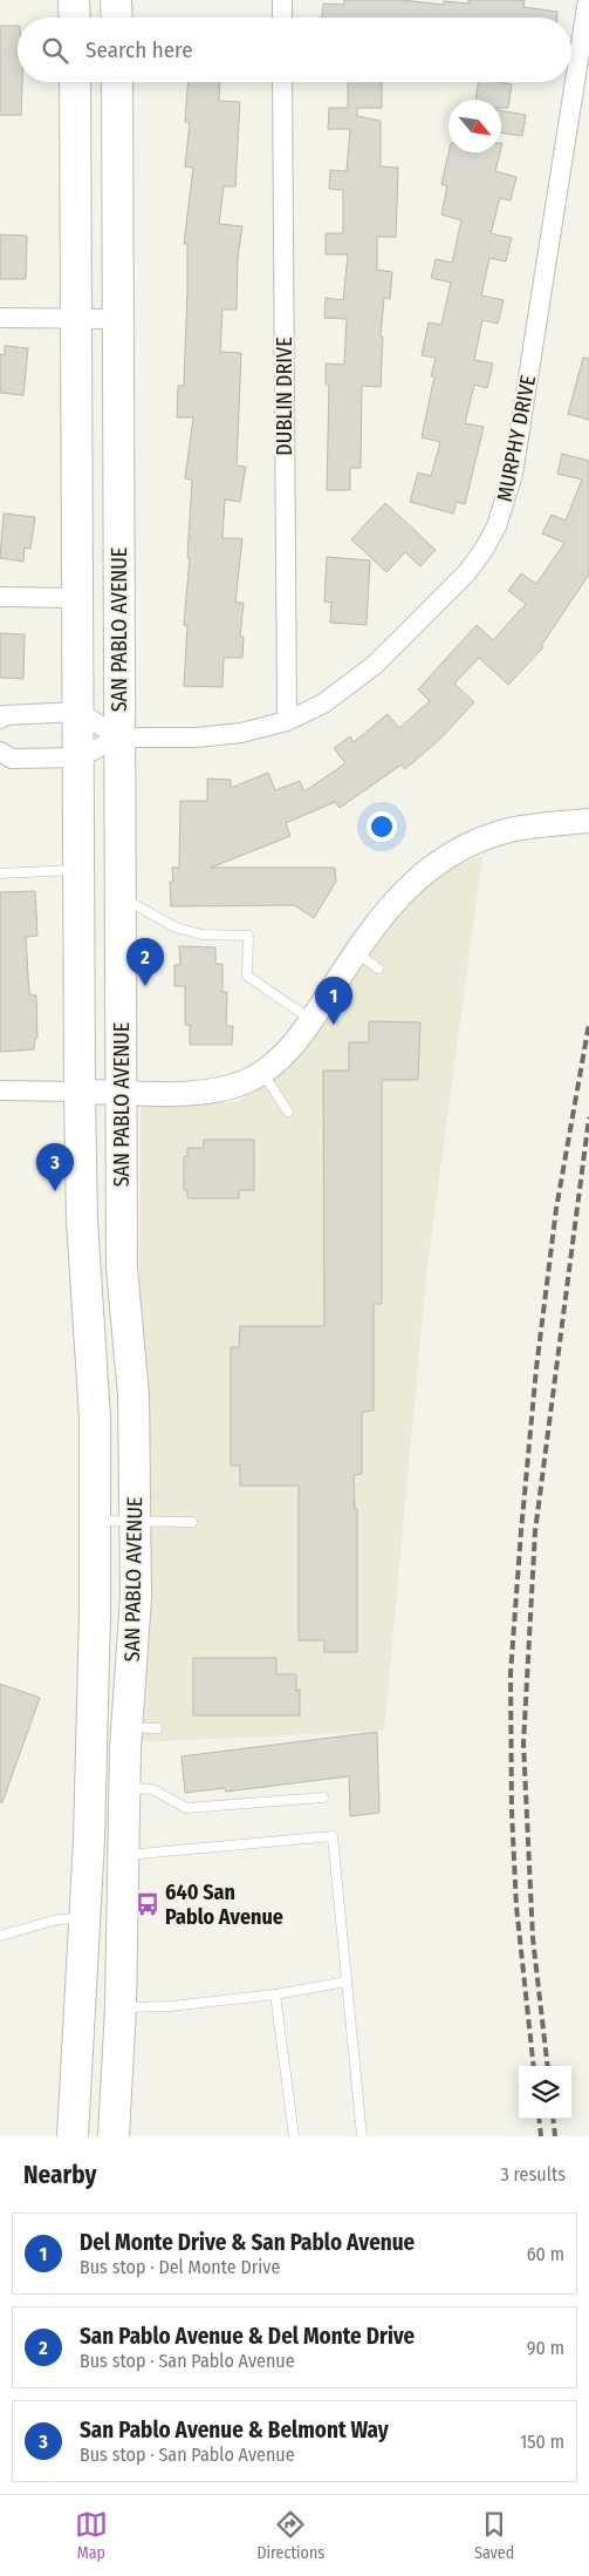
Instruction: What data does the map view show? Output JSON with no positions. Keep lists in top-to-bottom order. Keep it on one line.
{"streets":{"main road":["SAN PABLO AVENUE"],"street":["DUBLIN DRIVE","MURPHY DRIVE"]},"crossings":[["DUBLIN DRIVE","MURPHY DRIVE"],["MURPHY DRIVE","SAN PABLO AVENUE"]],"places":{"bus stop":["640 San Pablo Avenue"]},"north":"bottom right","page":{"search":"Search here","pins":["2","1","3"],"heading":["Nearby","3 results"],"list":[{"mark":"1","name":"Del Monte Drive & San Pablo Avenue","note":"Bus stop · Del Monte Drive","value":"60 m"},{"mark":"2","name":"San Pablo Avenue & Del Monte Drive","note":"Bus stop · San Pablo Avenue","value":"90 m"},{"mark":"3","name":"San Pablo Avenue & Belmont Way","note":"Bus stop · San Pablo Avenue","value":"150 m"}],"nav":["Map","Directions","Saved"]}}
